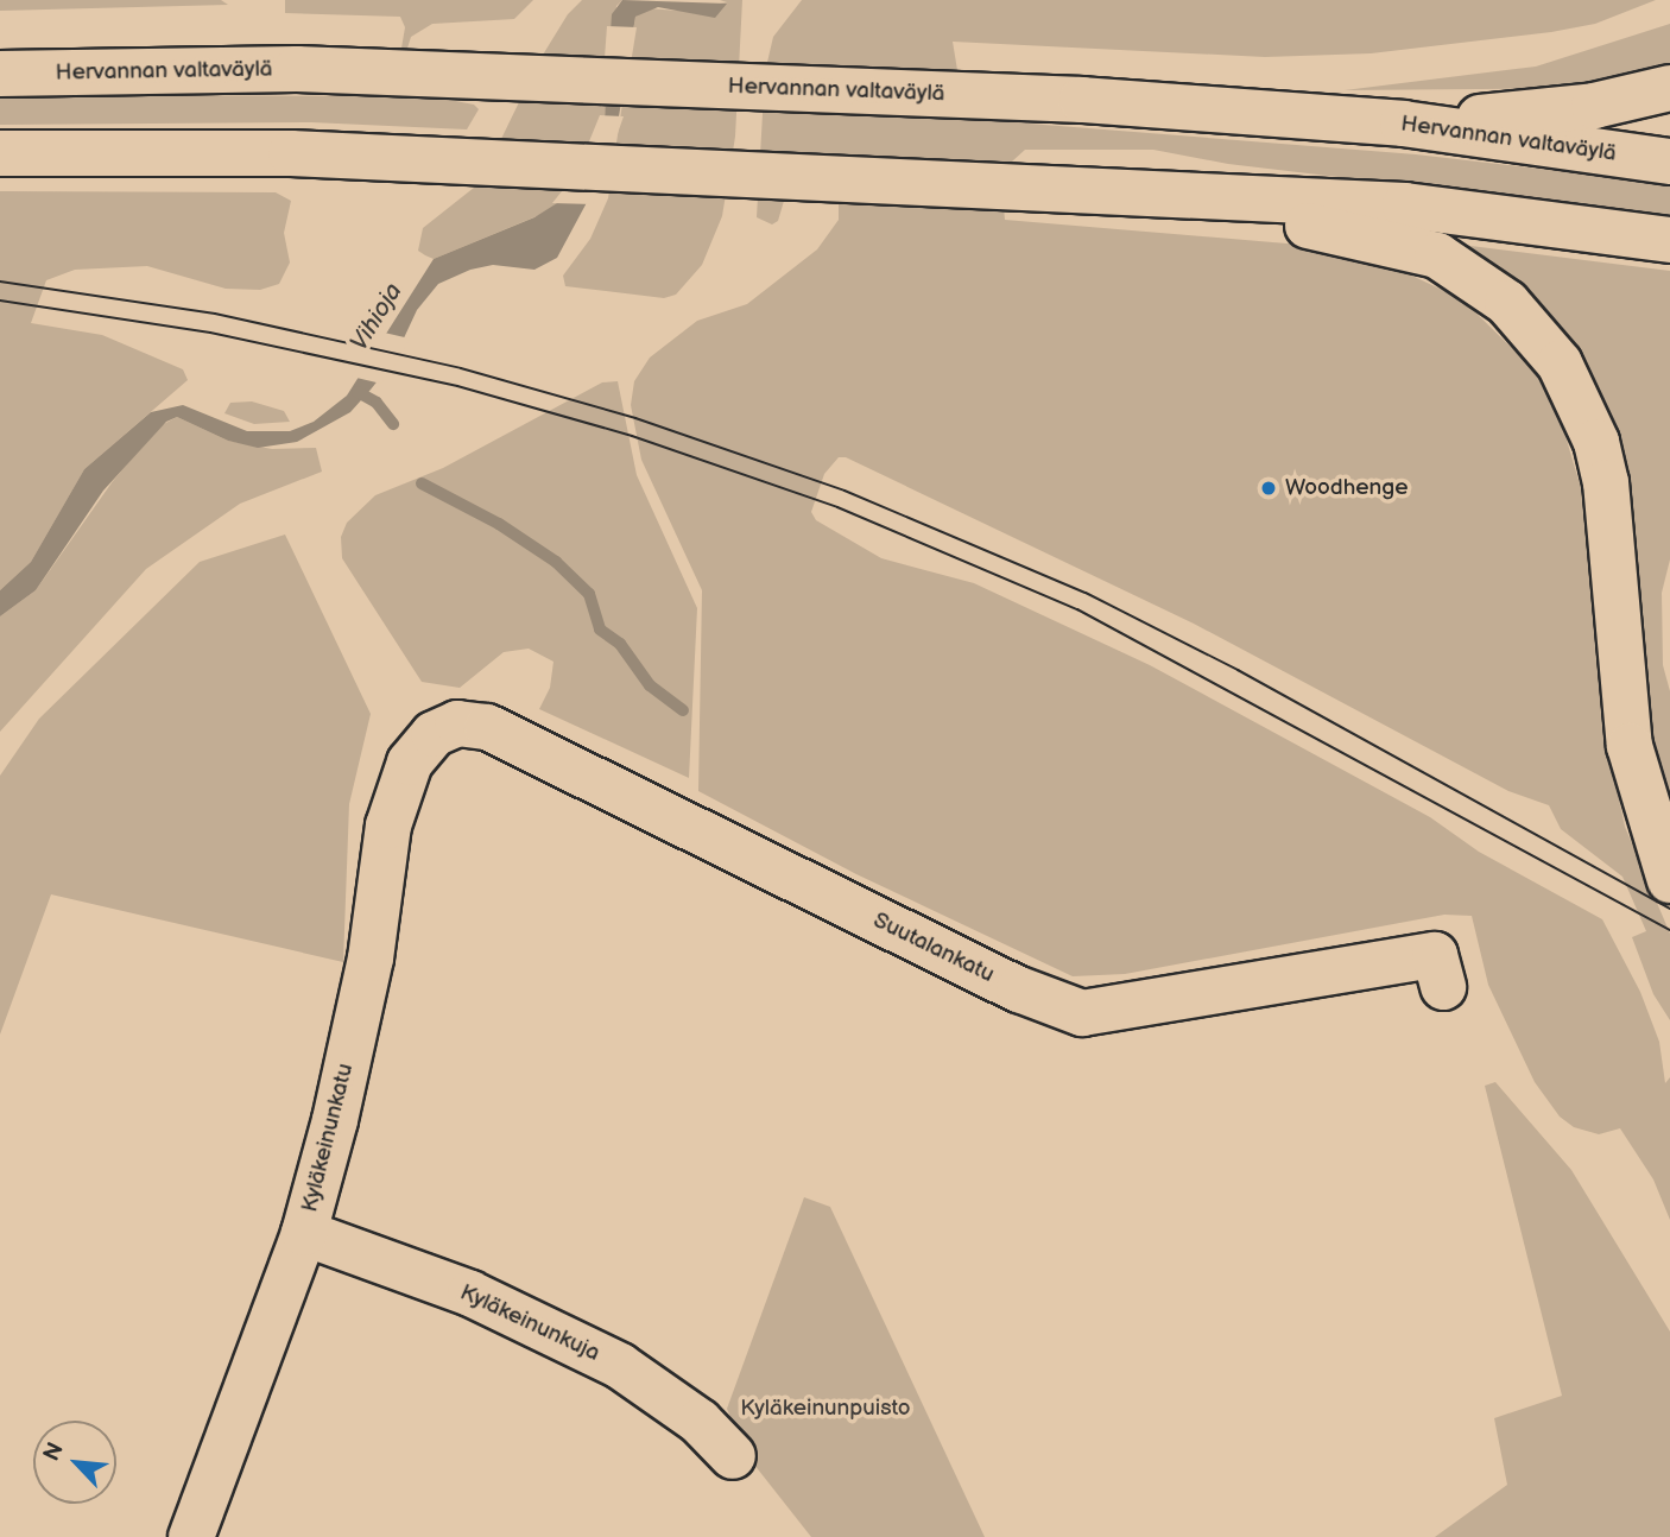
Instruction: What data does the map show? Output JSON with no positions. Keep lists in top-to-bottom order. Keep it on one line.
{"streets":{"main road":["Hervannan valtaväylä","Suutalankatu","Kyläkeinunkatu","Kyläkeinunkuja"]},"crossings":[["Suutalankatu","Kyläkeinunkatu"],["Kyläkeinunkatu","Kyläkeinunkuja"]],"water":["Vihioja"],"parks":["Kyläkeinunpuisto"],"places":["Woodhenge"],"north":"top left"}
